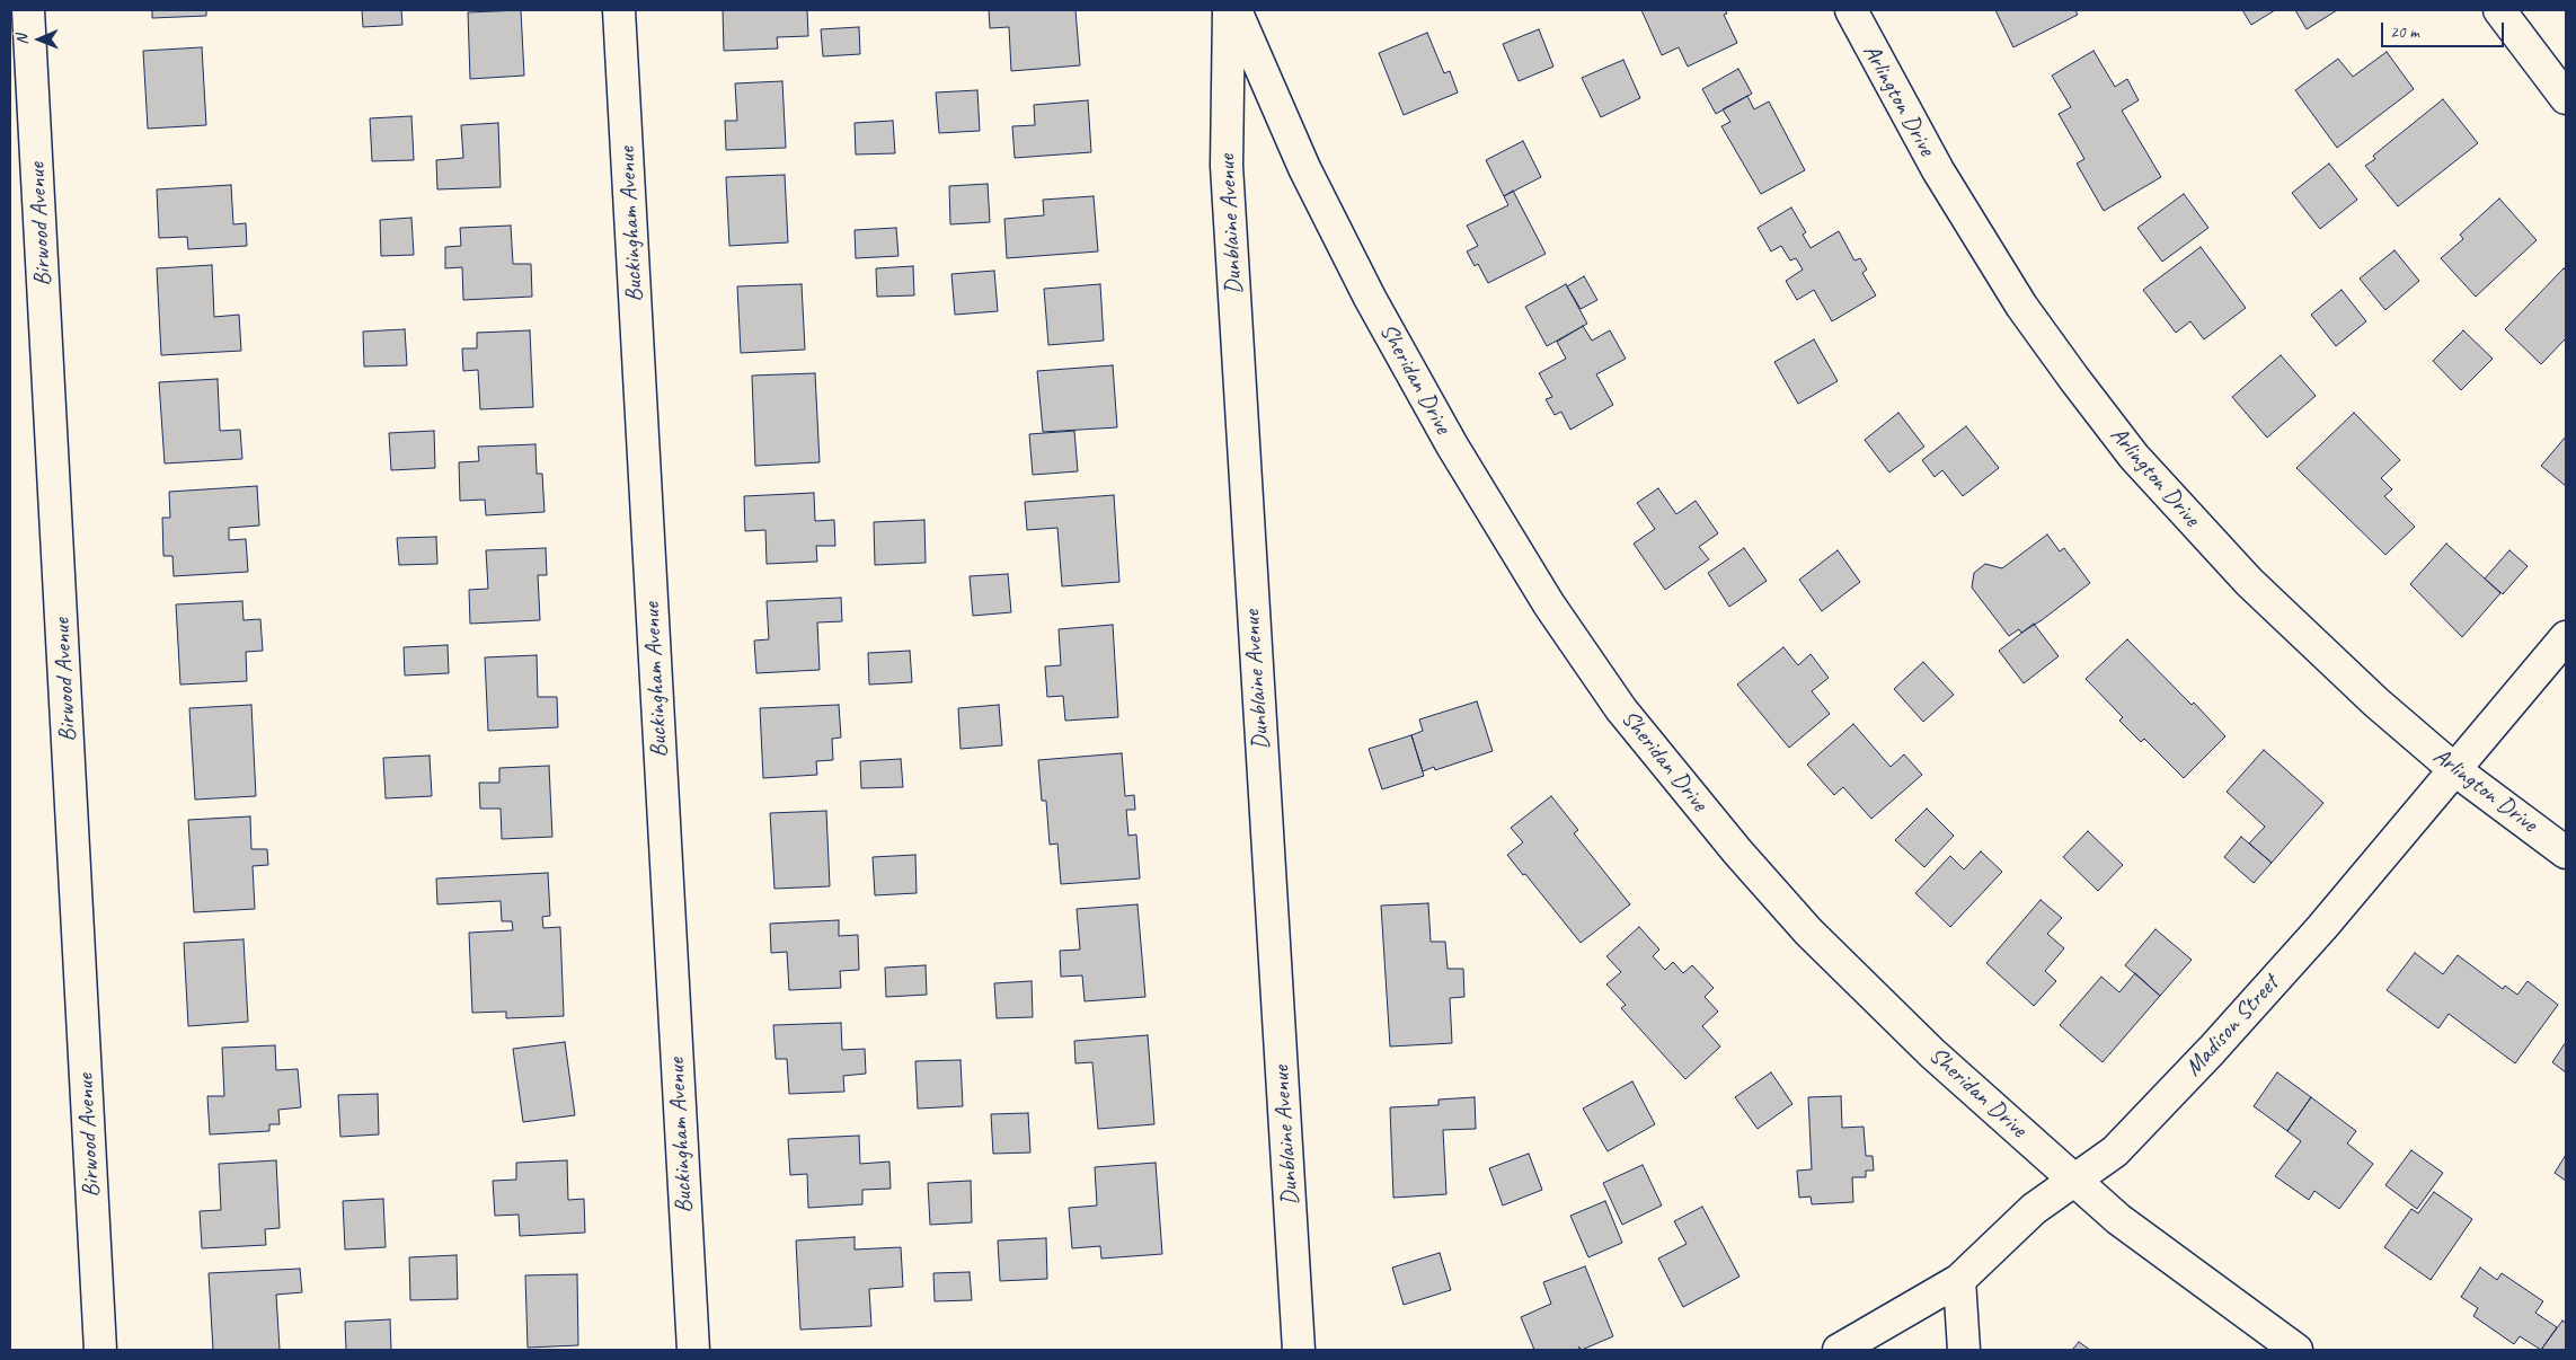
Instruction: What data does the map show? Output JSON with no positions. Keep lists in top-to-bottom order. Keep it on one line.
{"streets":{"street":["Arlington Drive","Birwood Avenue","Buckingham Avenue","Dunblaine Avenue","Sheridan Drive","Madison Street"]},"crossings":[["Arlington Drive","Madison Street"],["Sheridan Drive","Madison Street"]],"scale_bar":"20 m","north":"left"}
